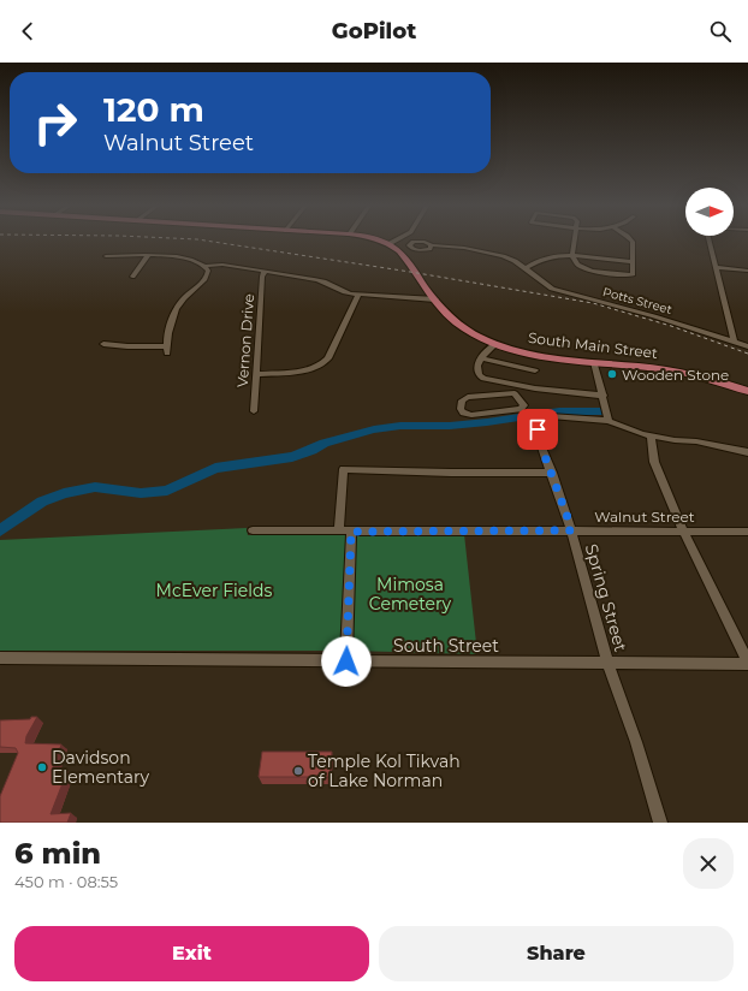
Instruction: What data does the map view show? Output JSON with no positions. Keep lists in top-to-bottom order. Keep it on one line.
{"streets":{"main road":["South Main Street"],"street":["Potts Street","Vernon Drive","Walnut Street","Spring Street","South Street"]},"crossings":[["Walnut Street","Spring Street"],["Spring Street","South Street"]],"parks":["Mimosa Cemetery","McEver Fields"],"places":["Wooden Stone","Davidson Elementary","Temple Kol Tikvah of Lake Norman"],"north":"right","page":{"header":"GoPilot","turn":["120 m","Walnut Street"],"heading":["6 min","450 m · 08:55"],"buttons":["Exit","Share"]}}
